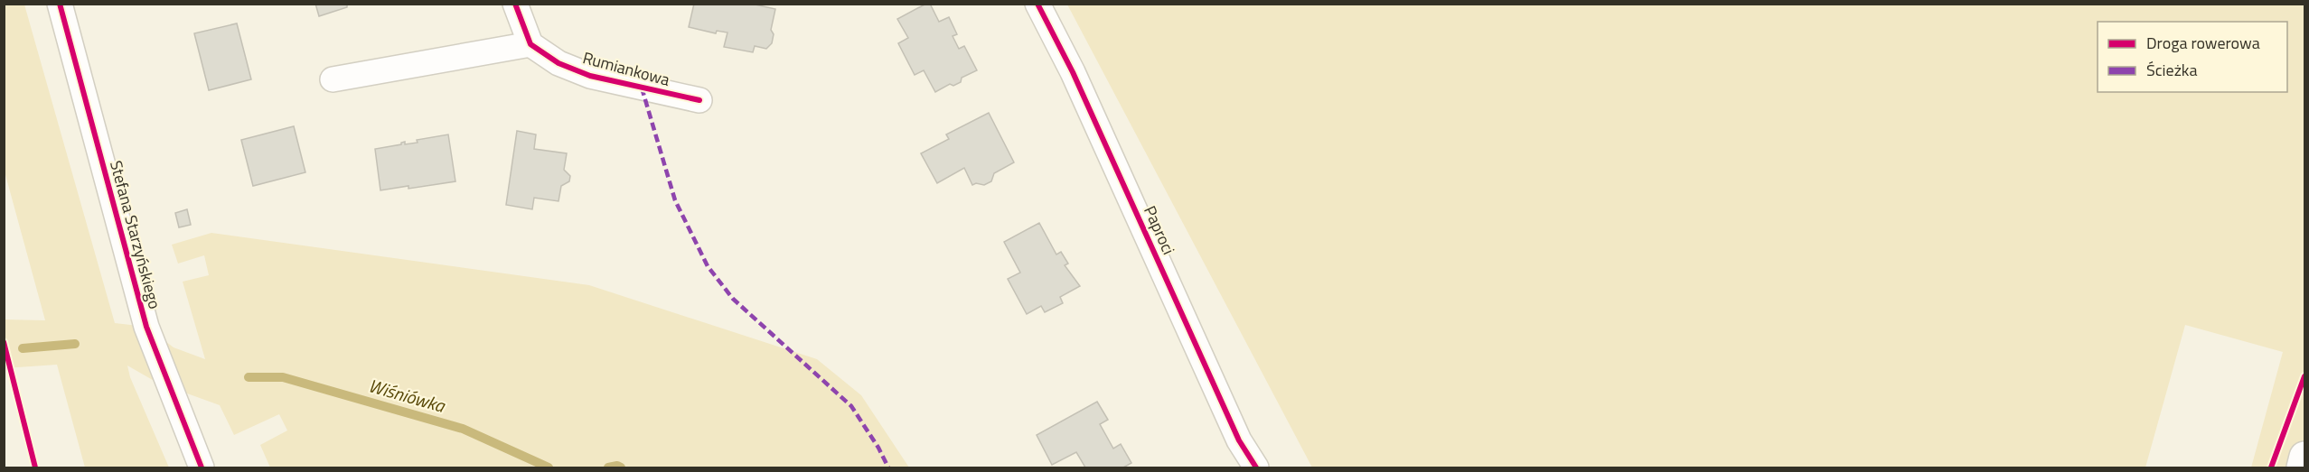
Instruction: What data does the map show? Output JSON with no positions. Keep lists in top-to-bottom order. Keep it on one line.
{"streets":{"street":["Rumiankowa","Paproci","Stefana Starzyńskiego"]},"water":["Wiśniówka"],"legend":["Droga rowerowa","Ścieżka"]}
